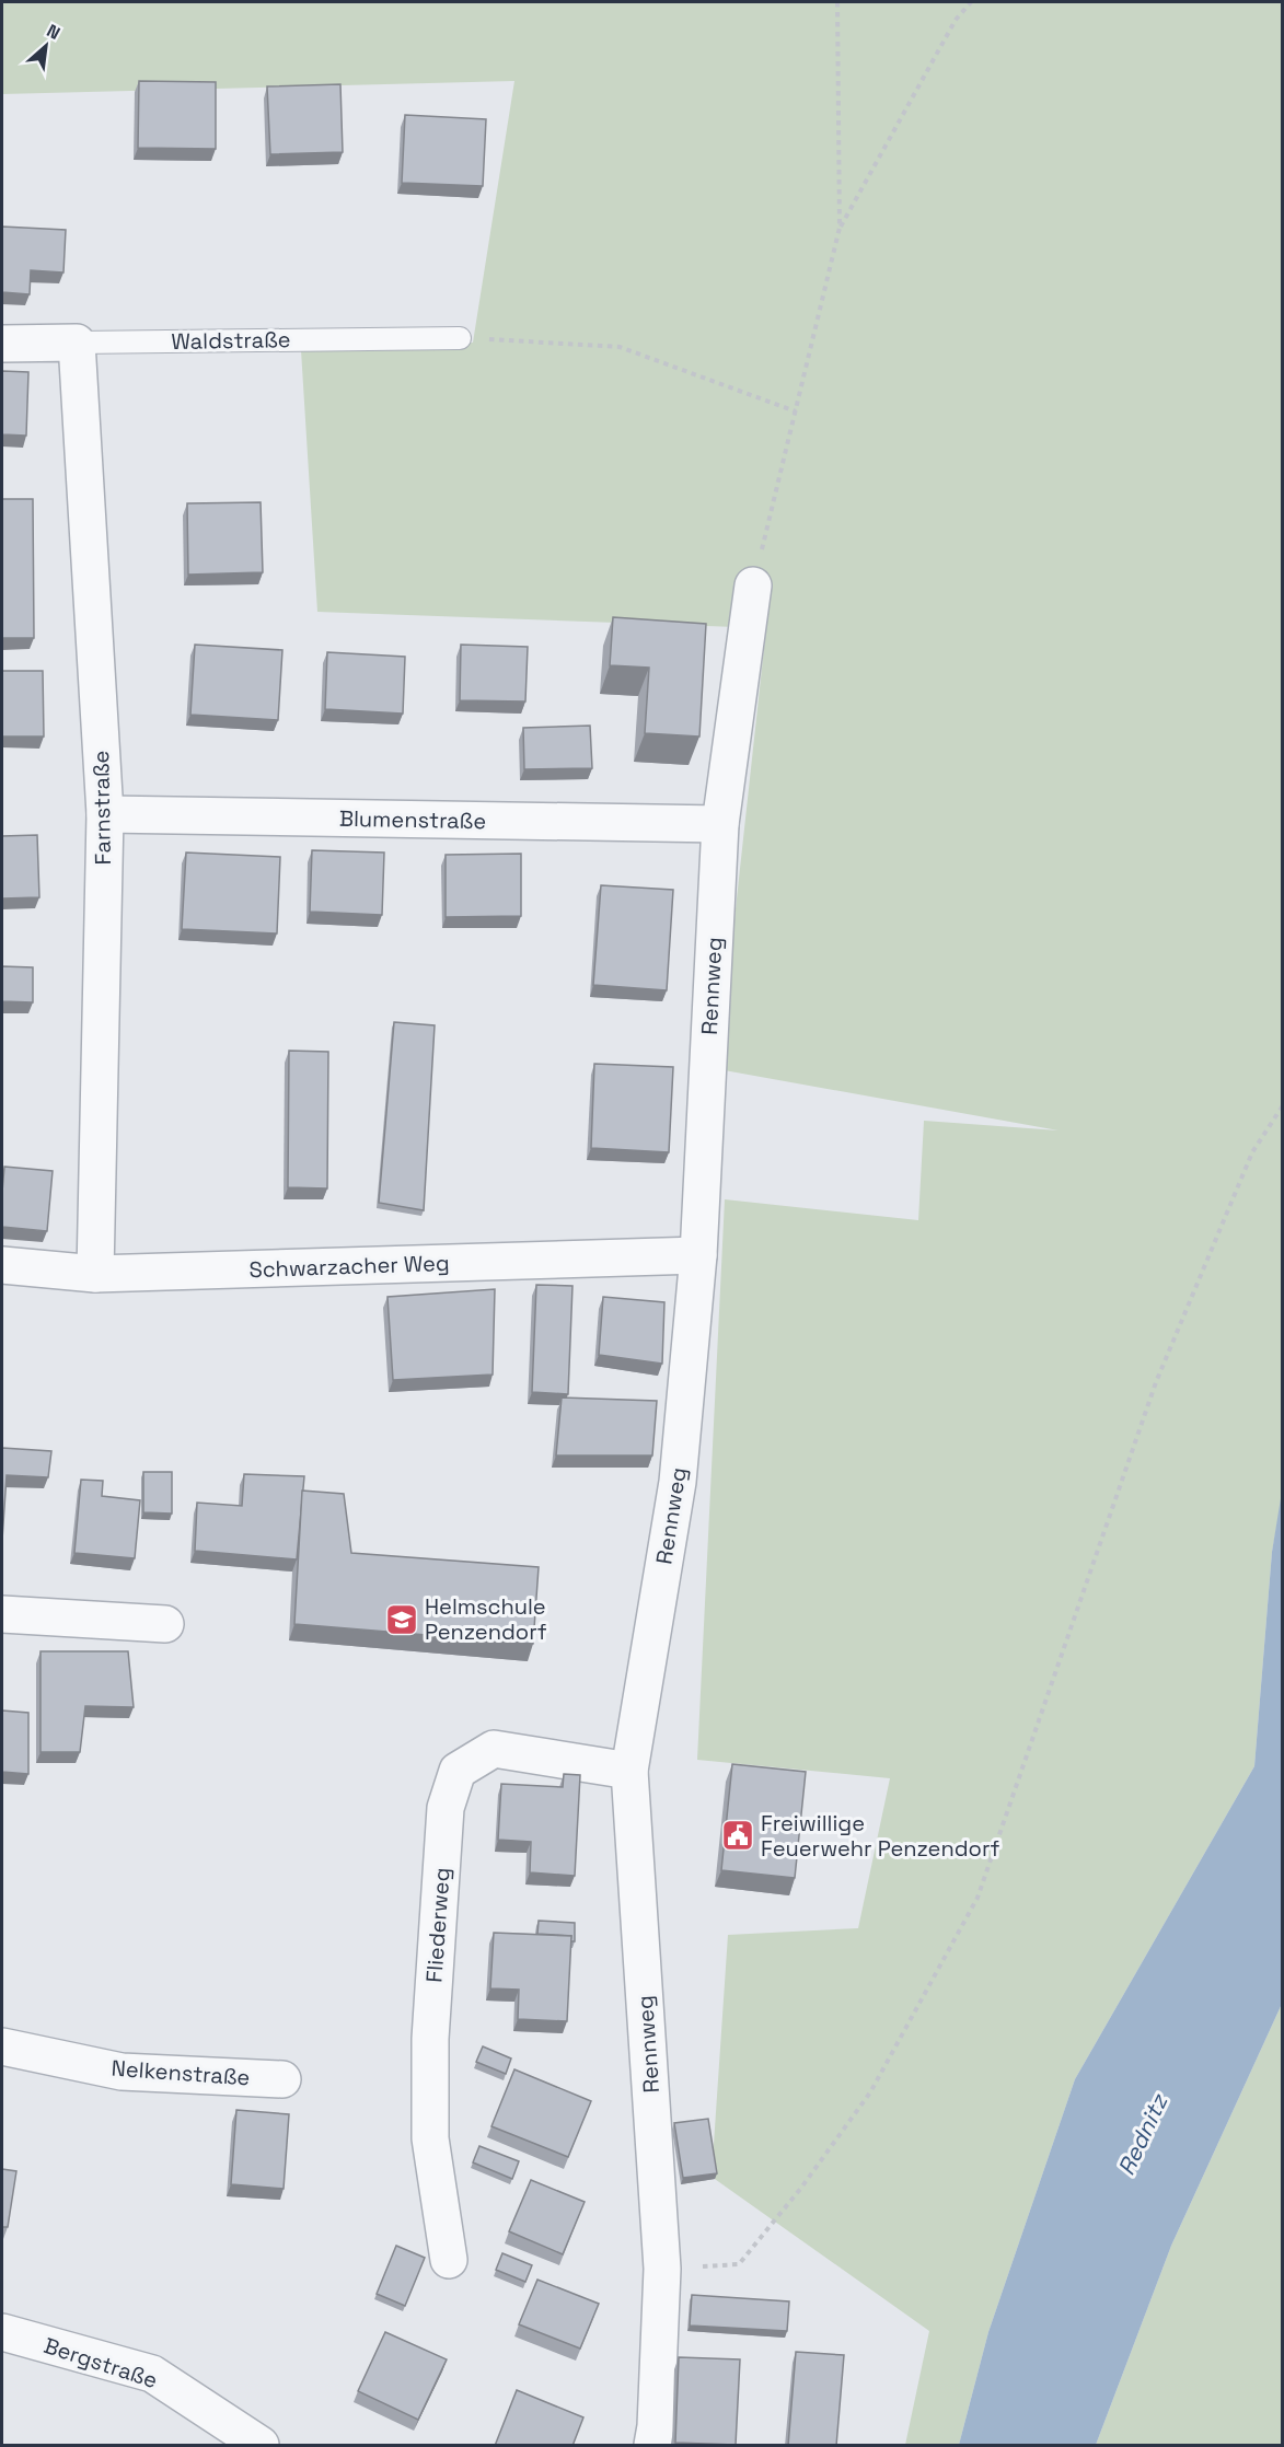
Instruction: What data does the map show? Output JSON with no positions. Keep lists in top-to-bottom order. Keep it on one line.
{"streets":{"street":["Waldstraße","Farnstraße","Blumenstraße","Rennweg","Schwarzacher Weg","Fliederweg","Nelkenstraße","Bergstraße"]},"crossings":[["Waldstraße","Farnstraße"],["Farnstraße","Blumenstraße"],["Farnstraße","Schwarzacher Weg"],["Blumenstraße","Rennweg"],["Rennweg","Schwarzacher Weg"],["Rennweg","Fliederweg"]],"water":["Rednitz"],"places":{"school or university":["Helmschule Penzendorf"],"public building":["Freiwillige Feuerwehr Penzendorf"]},"north":"top right"}
